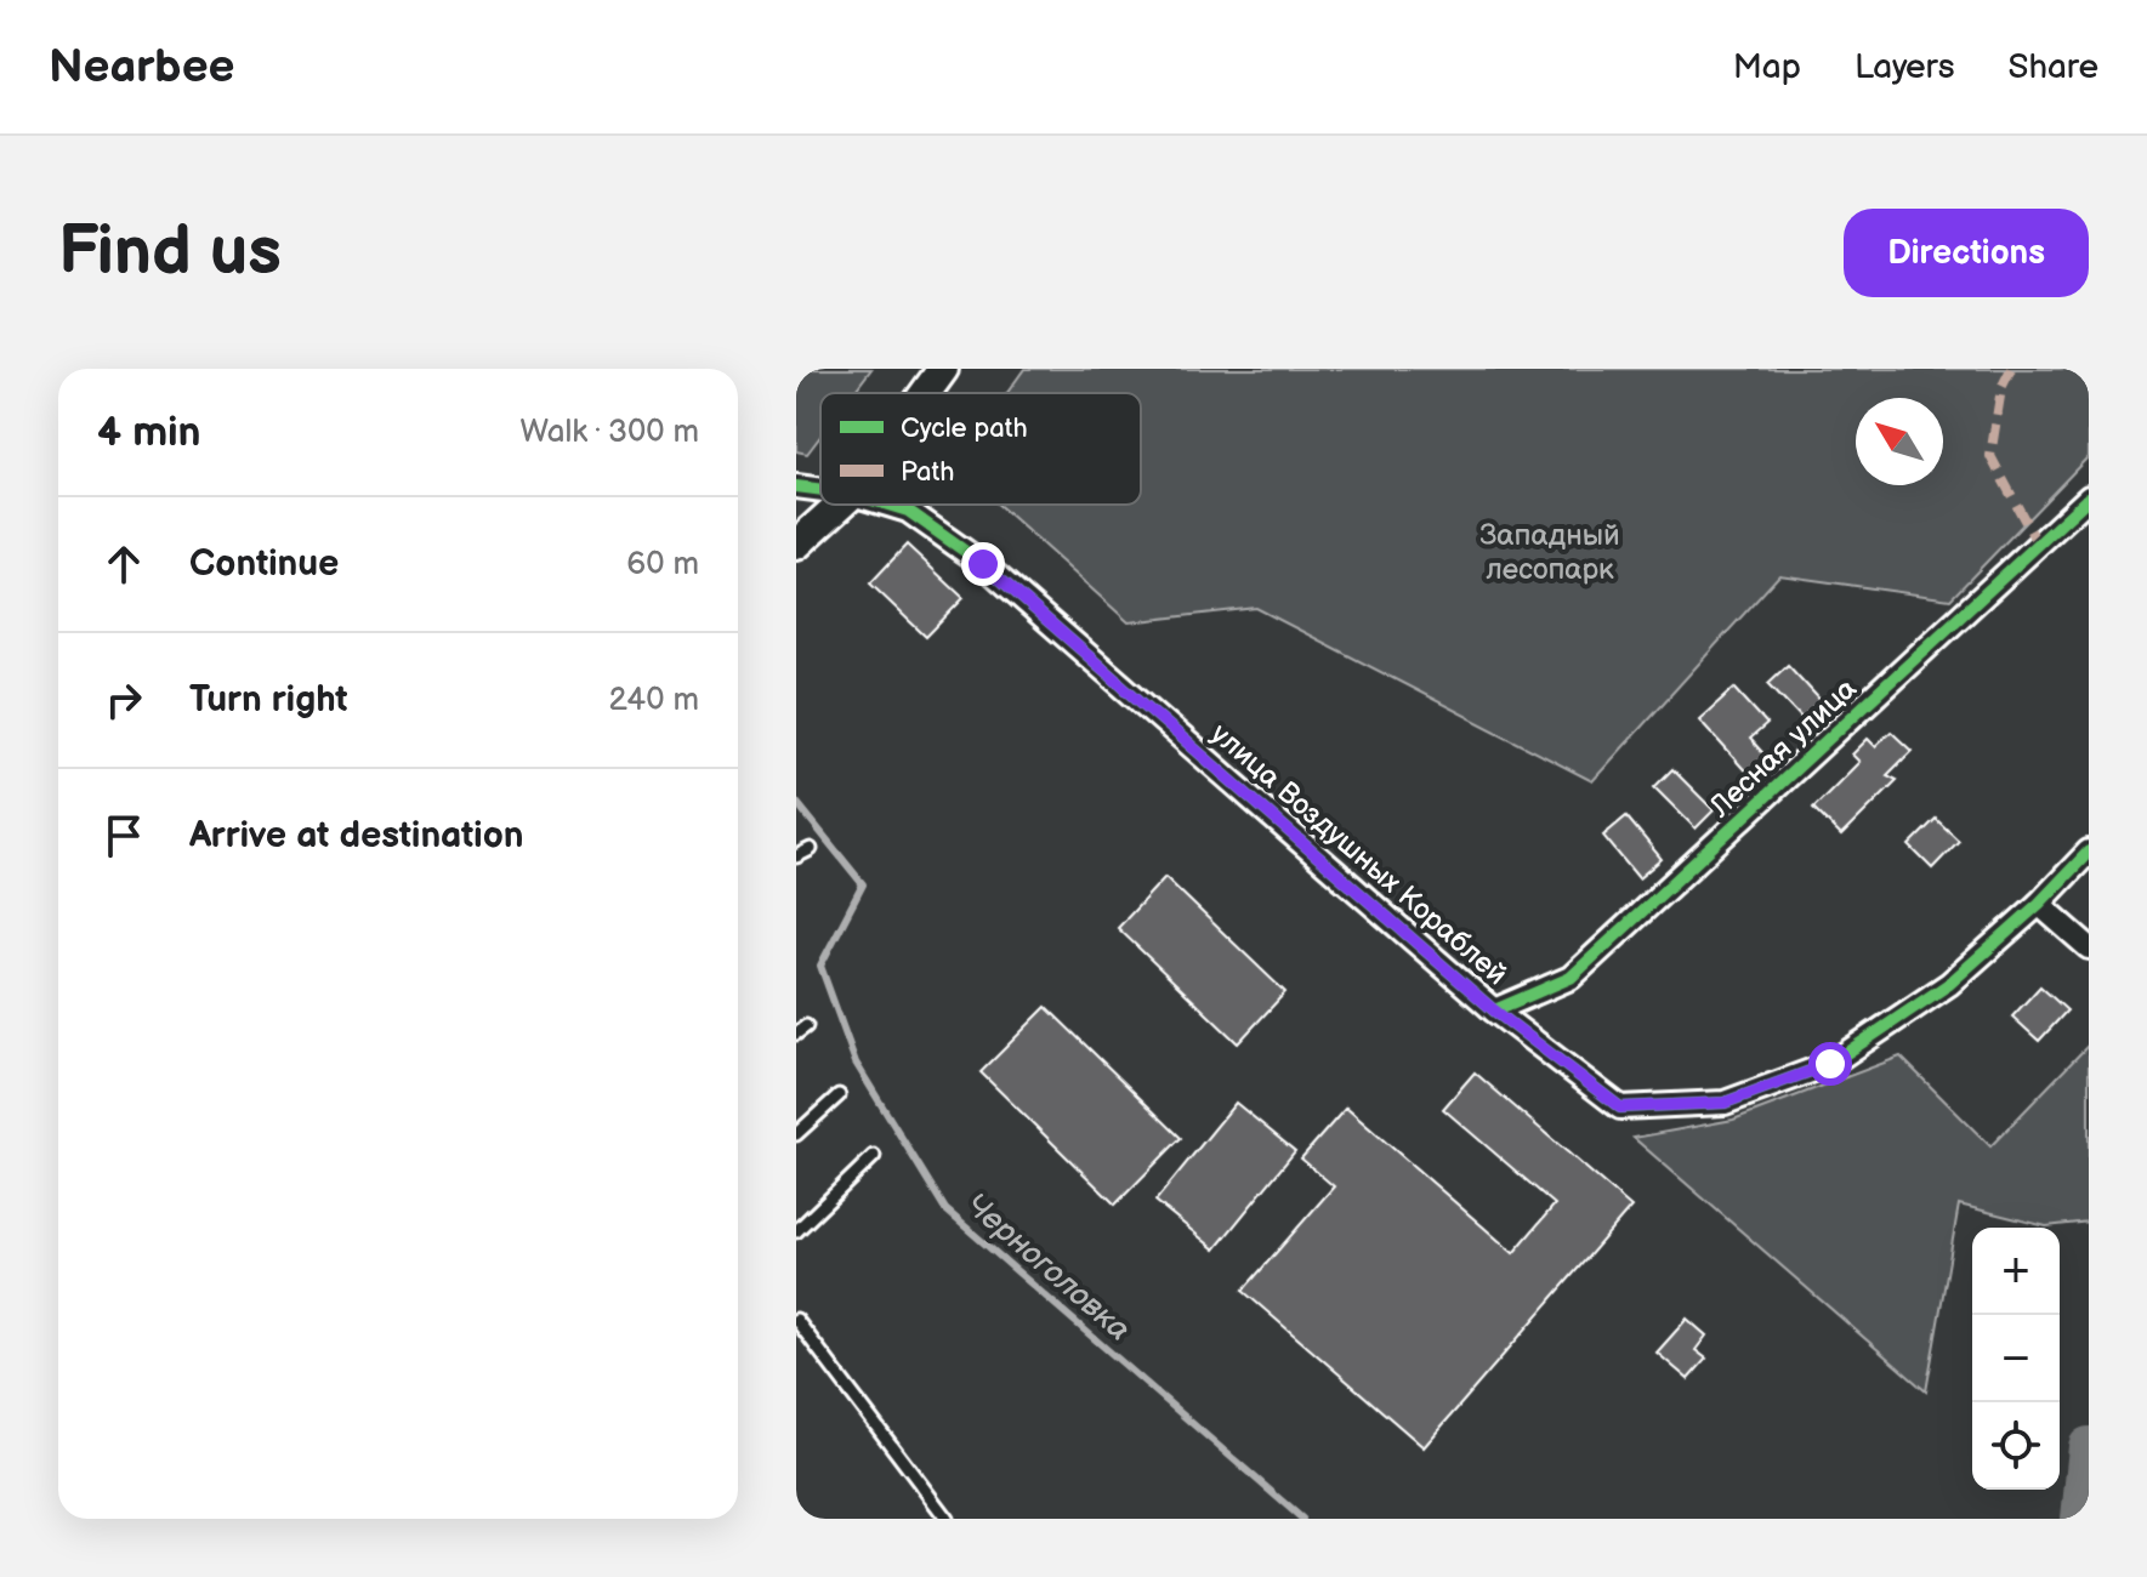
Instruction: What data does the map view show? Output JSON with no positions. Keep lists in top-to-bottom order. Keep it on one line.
{"streets":{"street":["Лесная улица","улица Воздушных Кораблей"]},"crossings":[["Лесная улица","улица Воздушных Кораблей"]],"water":["Черноголовка"],"parks":["Западный лесопарк"],"legend":["Cycle path","Path"],"north":"top left","page":{"header":"Nearbee","nav":["Map","Layers","Share"],"buttons":"Directions","title":"Find us","heading":["4 min","Walk · 300 m"],"list":[["Continue","60 m"],["Turn right","240 m"],"Arrive at destination"],"map_buttons":["+","−"]}}
